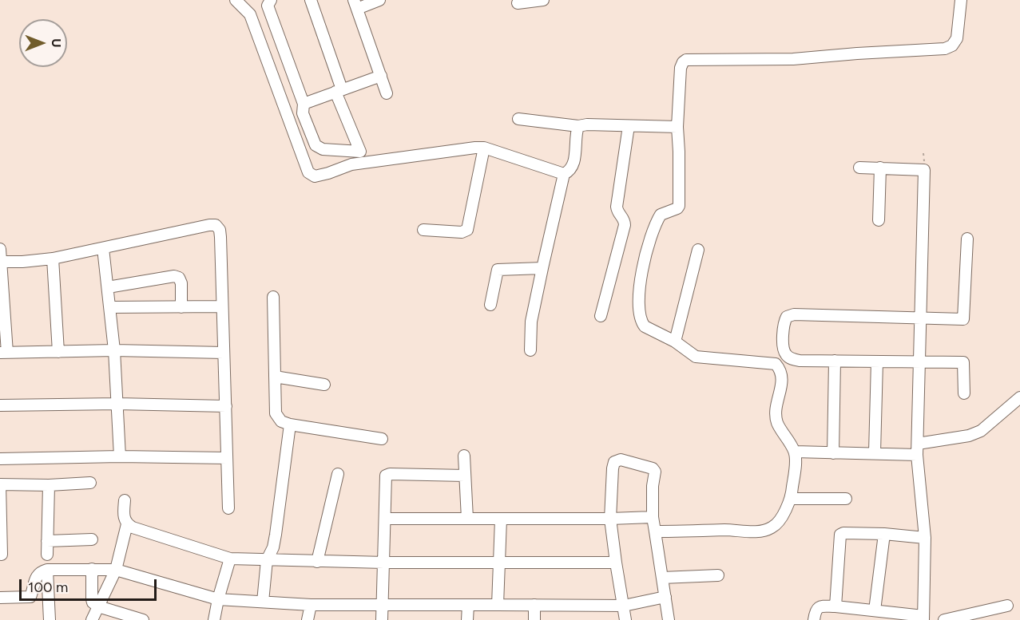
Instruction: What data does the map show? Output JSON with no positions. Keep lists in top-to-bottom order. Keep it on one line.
{"scale_bar":"100 m","north":"right"}
